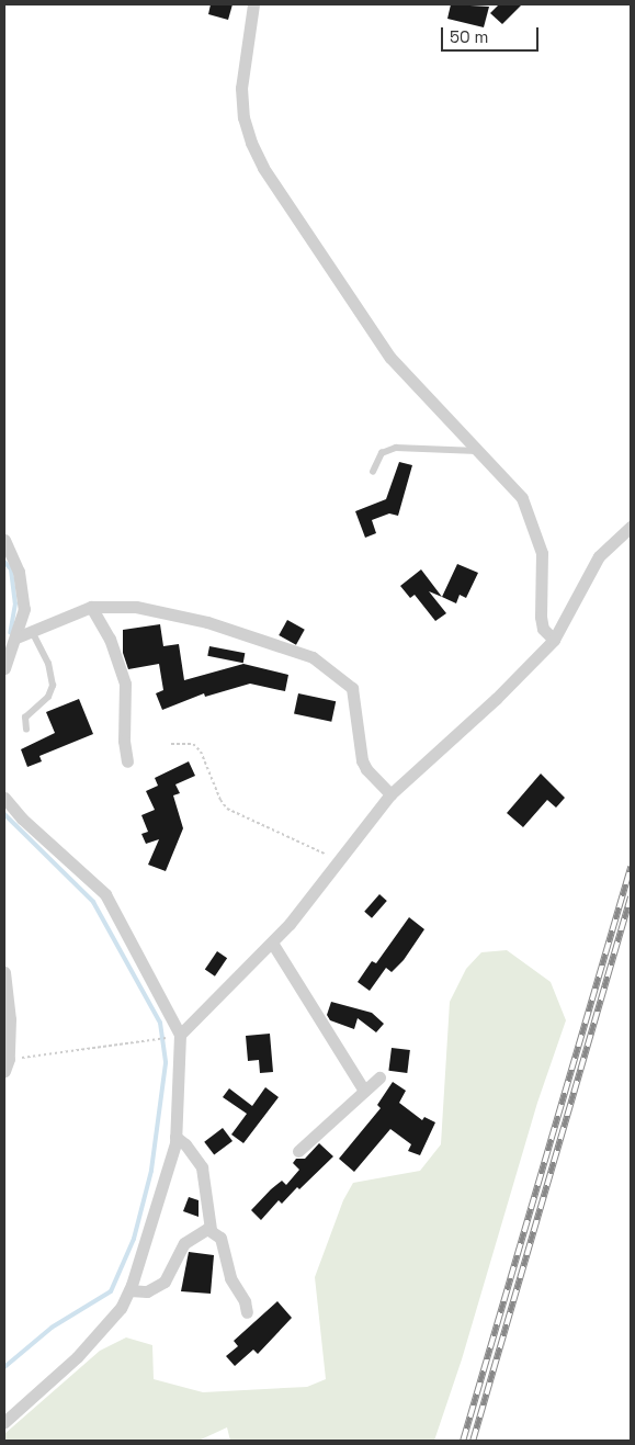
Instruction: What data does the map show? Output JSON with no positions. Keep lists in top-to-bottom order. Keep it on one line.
{"scale_bar":"50 m"}
